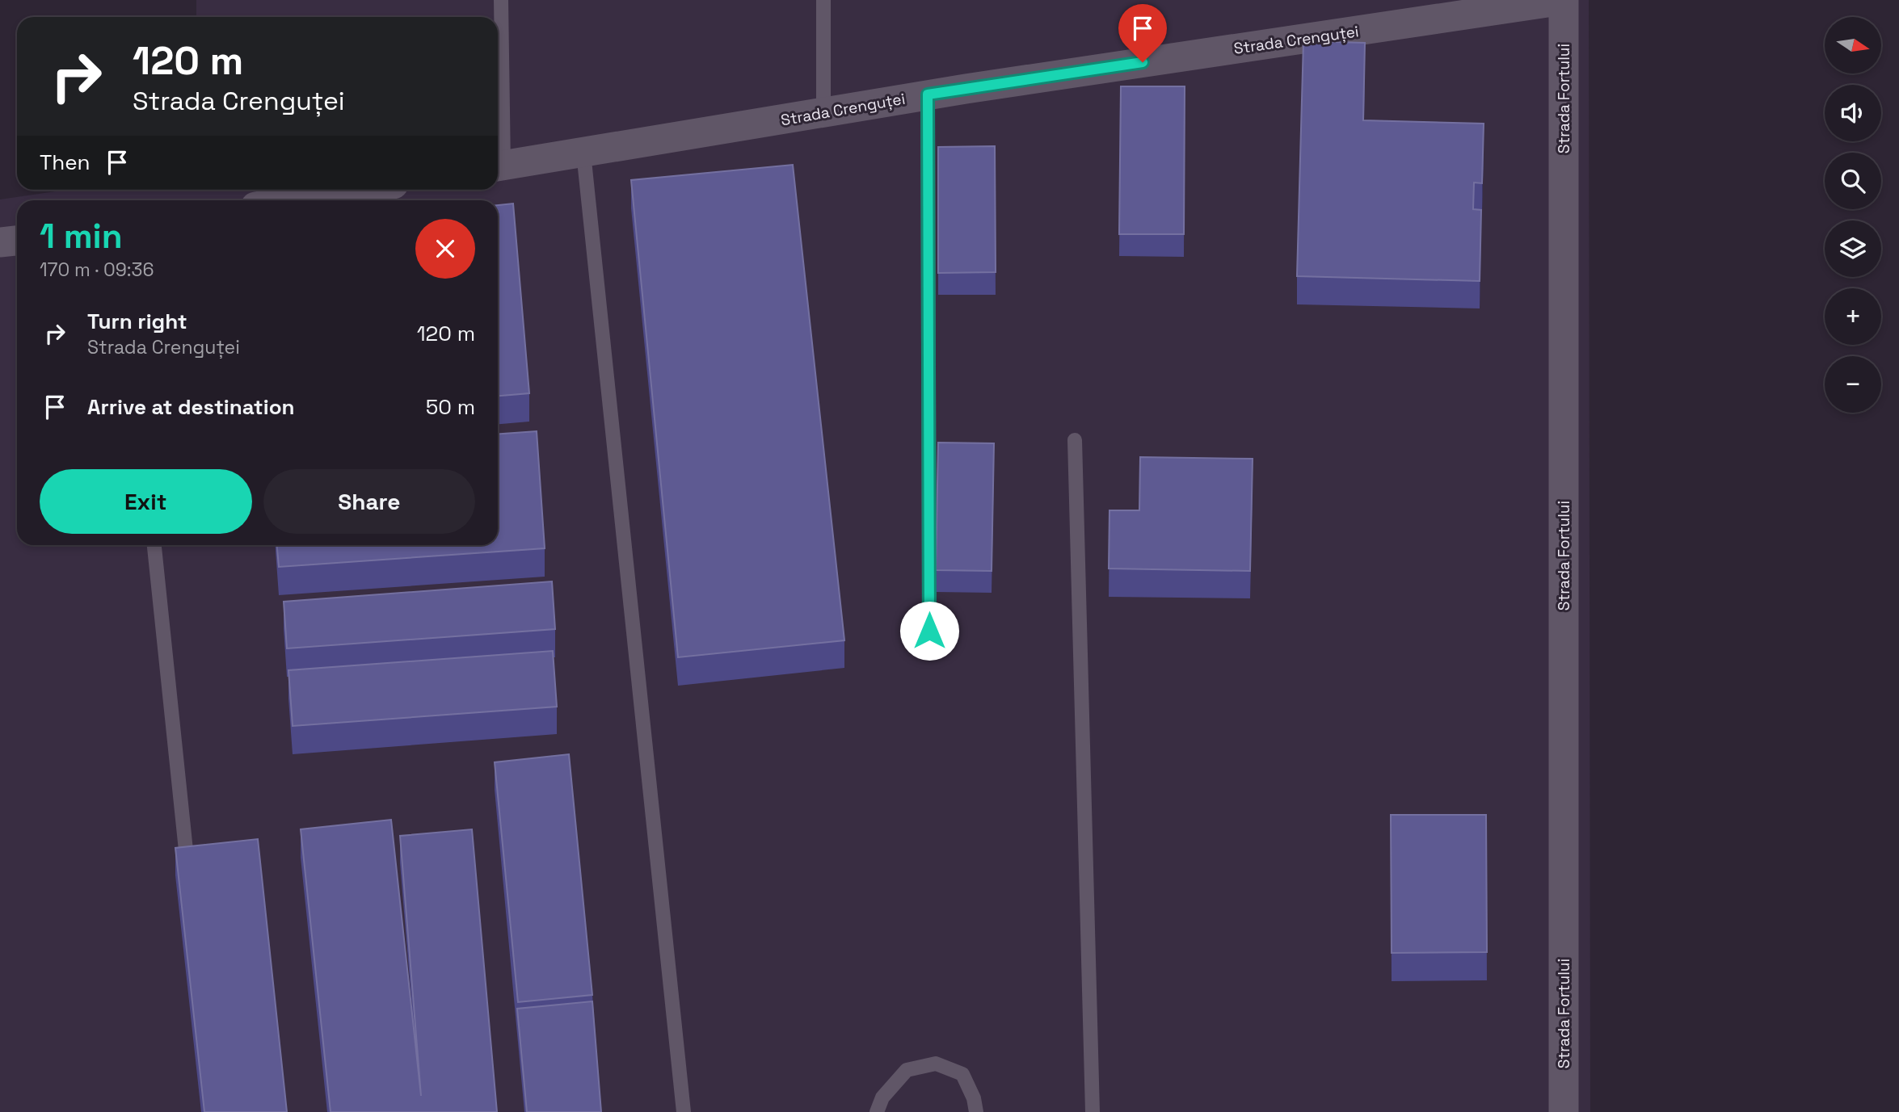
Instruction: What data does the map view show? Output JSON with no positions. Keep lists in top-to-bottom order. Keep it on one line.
{"streets":{"street":["Strada Crenguței","Strada Fortului"]},"crossings":[["Strada Crenguței","Strada Fortului"]],"north":"right","page":{"map_buttons":["+","−"],"turn":["120 m","Strada Crenguței"],"then":"Then","heading":["1 min","170 m · 09:36"],"list":[{"name":"Turn right","note":"Strada Crenguței","value":"120 m"},{"name":"Arrive at destination","value":"50 m"}],"buttons":["Exit","Share"]}}
